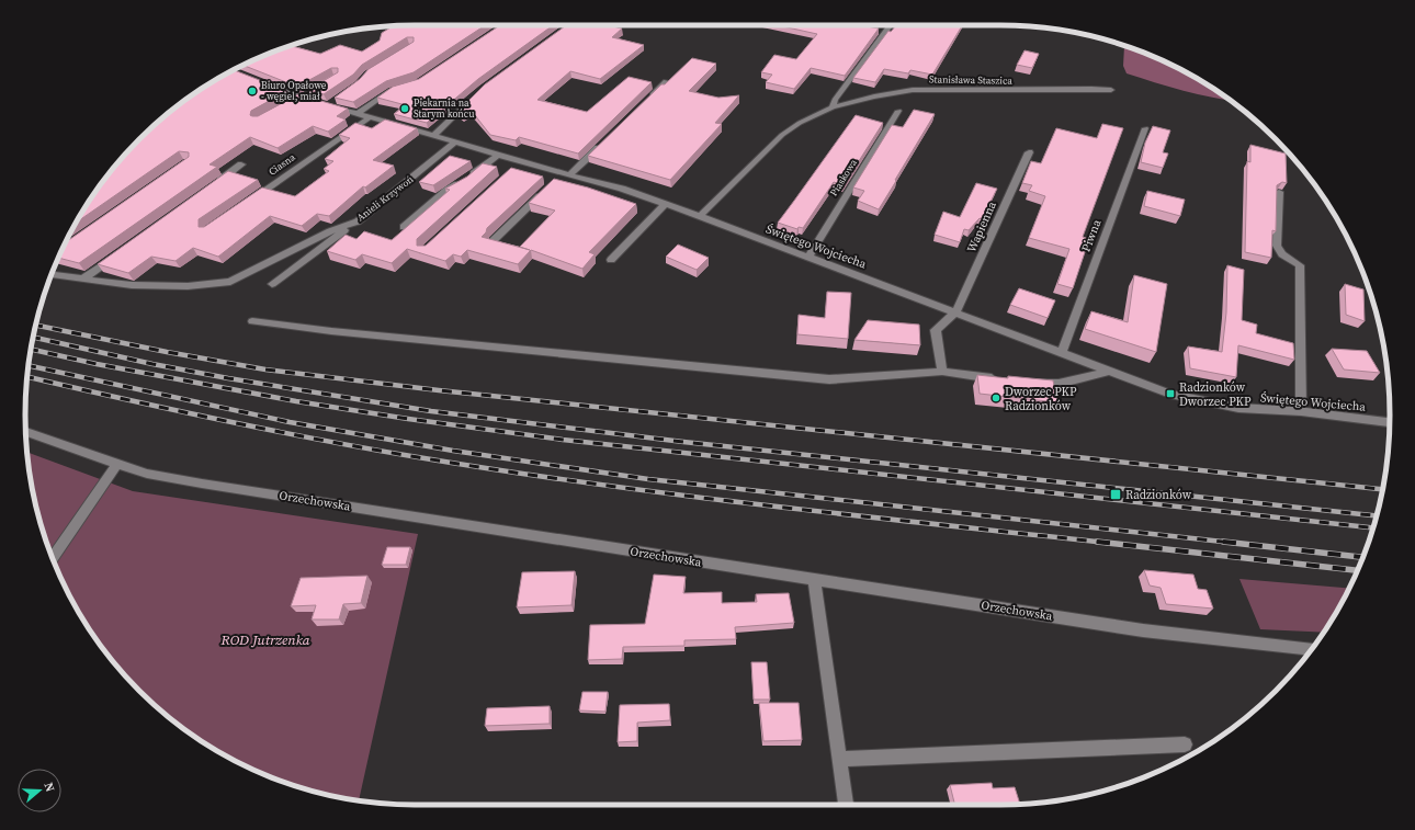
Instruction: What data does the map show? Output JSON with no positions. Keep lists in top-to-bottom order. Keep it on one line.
{"streets":{"street":["Stanisława Staszica","Ciasna","Piaskowa","Anieli Krzywoń","Wapienna","Piwna","Świętego Wojciecha","Orzechowska"]},"crossings":[["Stanisława Staszica","Świętego Wojciecha"],["Ciasna","Świętego Wojciecha"],["Piaskowa","Świętego Wojciecha"],["Anieli Krzywoń","Świętego Wojciecha"],["Wapienna","Świętego Wojciecha"],["Piwna","Świętego Wojciecha"]],"parks":["ROD Jutrzenka"],"places":{"other":["Biuro Opałowe - węgiel, miał","Piekarnia na Starym końcu","Dworzec PKP Radzionków"],"transit":["Radzionków Dworzec PKP","Radzionków"]},"north":"right"}
